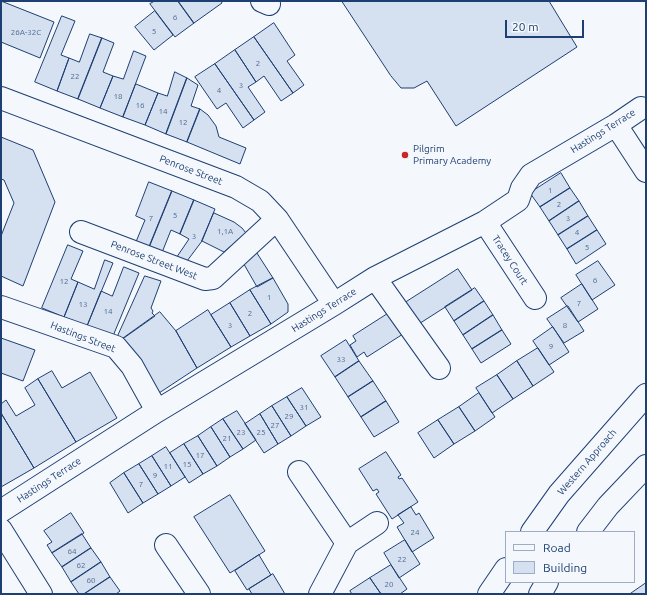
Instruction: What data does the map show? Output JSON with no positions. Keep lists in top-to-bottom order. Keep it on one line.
{"streets":{"street":["Hastings Terrace","Penrose Street","Penrose Street West","Tracey Court","Hastings Street","Western Approach"]},"crossings":[["Hastings Terrace","Penrose Street"],["Hastings Terrace","Tracey Court"],["Hastings Terrace","Hastings Street"],["Penrose Street","Penrose Street West"]],"places":["Pilgrim Primary Academy"],"house_numbers":["6","5","26A-32C","2","22","3","4","18","16","14","12","1","2","5","7","3","1,1A","4","3","5","6","12","1","7","13","14","2","3","8","9","33","31","29","27","23","25","21","17","15","11","9","7","24","64","22","62","60","20"],"legend":["Road","Building"],"scale_bar":"20 m"}
